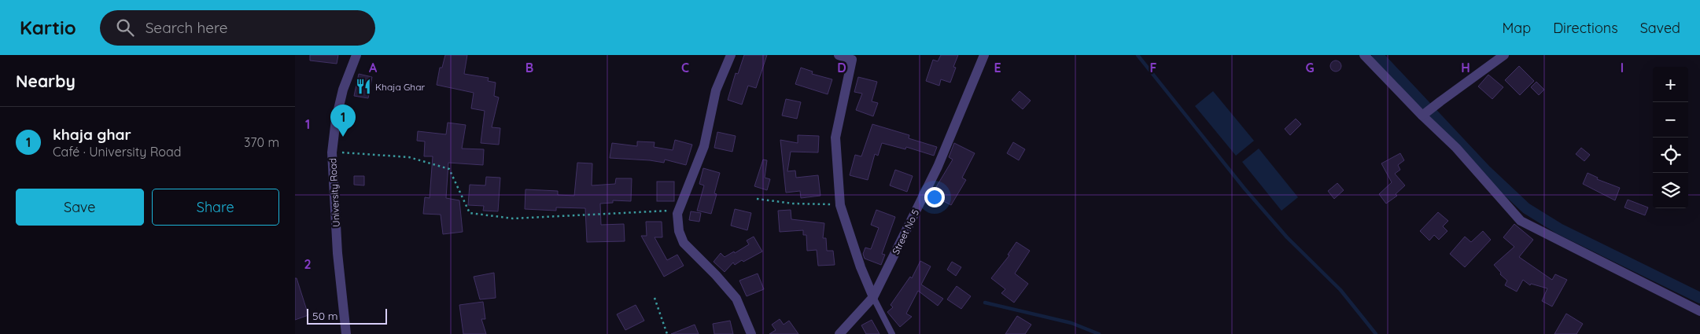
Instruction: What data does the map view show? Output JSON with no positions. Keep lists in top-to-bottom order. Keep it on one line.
{"streets":{"street":["University Road","Street No 5"]},"places":{"restaurant":["Khaja Ghar"]},"scale_bar":"50 m","page":{"header":"Kartio","search":"Search here","nav":["Map","Directions","Saved"],"heading":"Nearby","map_buttons":["+","−"],"pins":"1","list":[{"mark":"1","name":"khaja ghar","note":"Café · University Road","value":"370 m"}],"buttons":["Save","Share"],"scale":"50 m"},"grid":{"columns":["A","B","C","D","E","F","G","H","I"],"rows":["1","2"]}}
